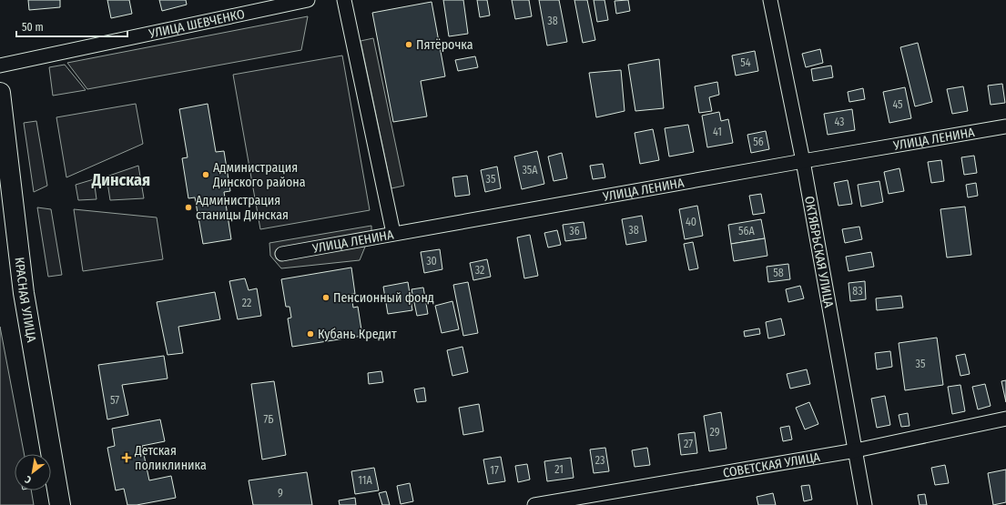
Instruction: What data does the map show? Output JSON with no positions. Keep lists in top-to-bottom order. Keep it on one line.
{"streets":{"main road":["КРАСНАЯ УЛИЦА"],"street":["УЛИЦА ШЕВЧЕНКО","УЛИЦА ЛЕНИНА","ОКТЯБРЬСКАЯ УЛИЦА","СОВЕТСКАЯ УЛИЦА"]},"crossings":[["УЛИЦА ЛЕНИНА","ОКТЯБРЬСКАЯ УЛИЦА"],["ОКТЯБРЬСКАЯ УЛИЦА","СОВЕТСКАЯ УЛИЦА"]],"districts":["Динская"],"places":{"other":["Пятёрочка","Администрация Динского района","Администрация станицы Динская","Пенсионный фонд","Кубань Кредит"],"health":["Детская поликлиника"]},"house_numbers":["38","54","45","43","41","56","35А","35","40","38","36","56А","30","32","58","83","22","35","57","7Б","29","27","23","21","17","11А","9"],"scale_bar":"50 m","north":"bottom left"}
